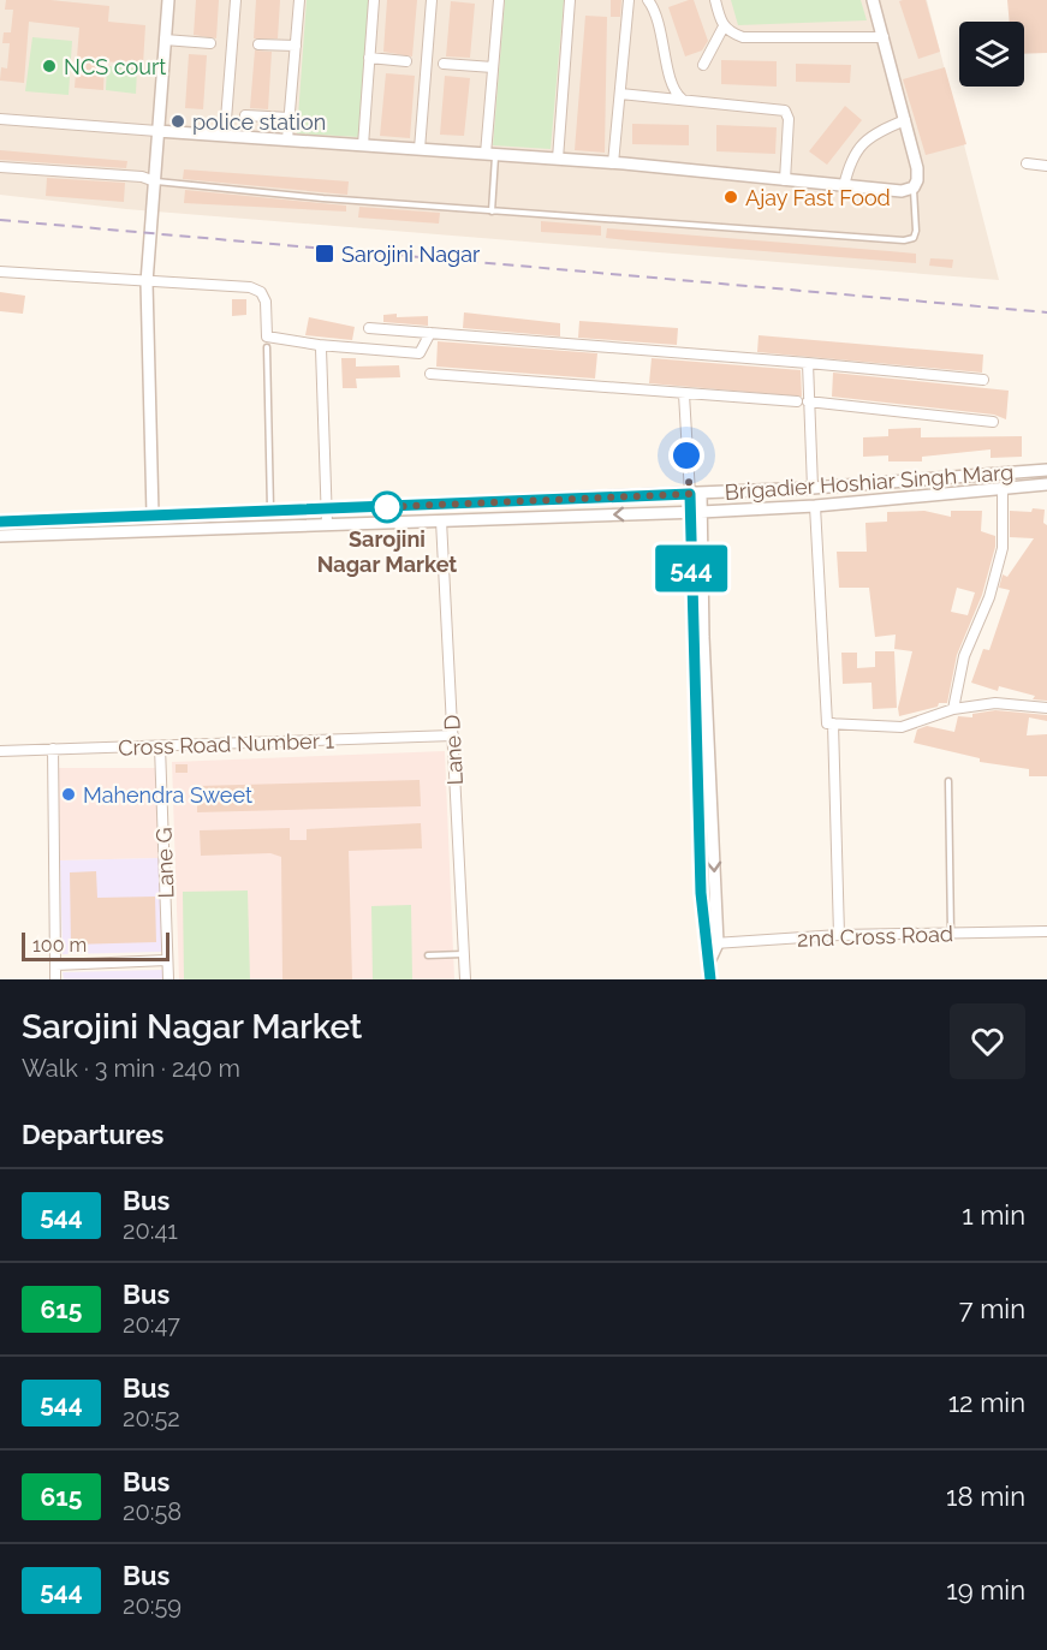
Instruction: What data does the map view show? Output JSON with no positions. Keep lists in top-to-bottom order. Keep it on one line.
{"streets":{"street":["Brigadier Hoshiar Singh Marg","Cross Road Number 1","Lane D","Lane G","2nd Cross Road"]},"crossings":[["Cross Road Number 1","Lane D"],["Cross Road Number 1","Lane G"]],"places":{"other":["NCS court","police station","Ajay Fast Food","Sarojini Nagar Market","Mahendra Sweet"],"transit":["Sarojini Nagar"]},"lines":["bus line 544"],"scale_bar":"100 m","page":{"on_map":"544","scale":"100 m","heading":[["Sarojini Nagar Market","Walk · 3 min · 240 m"],"Departures"],"list":[{"mark":"544","name":"Bus","note":"20:41","value":"1 min"},{"mark":"615","name":"Bus","note":"20:47","value":"7 min"},{"mark":"544","name":"Bus","note":"20:52","value":"12 min"},{"mark":"615","name":"Bus","note":"20:58","value":"18 min"},{"mark":"544","name":"Bus","note":"20:59","value":"19 min"}]}}
